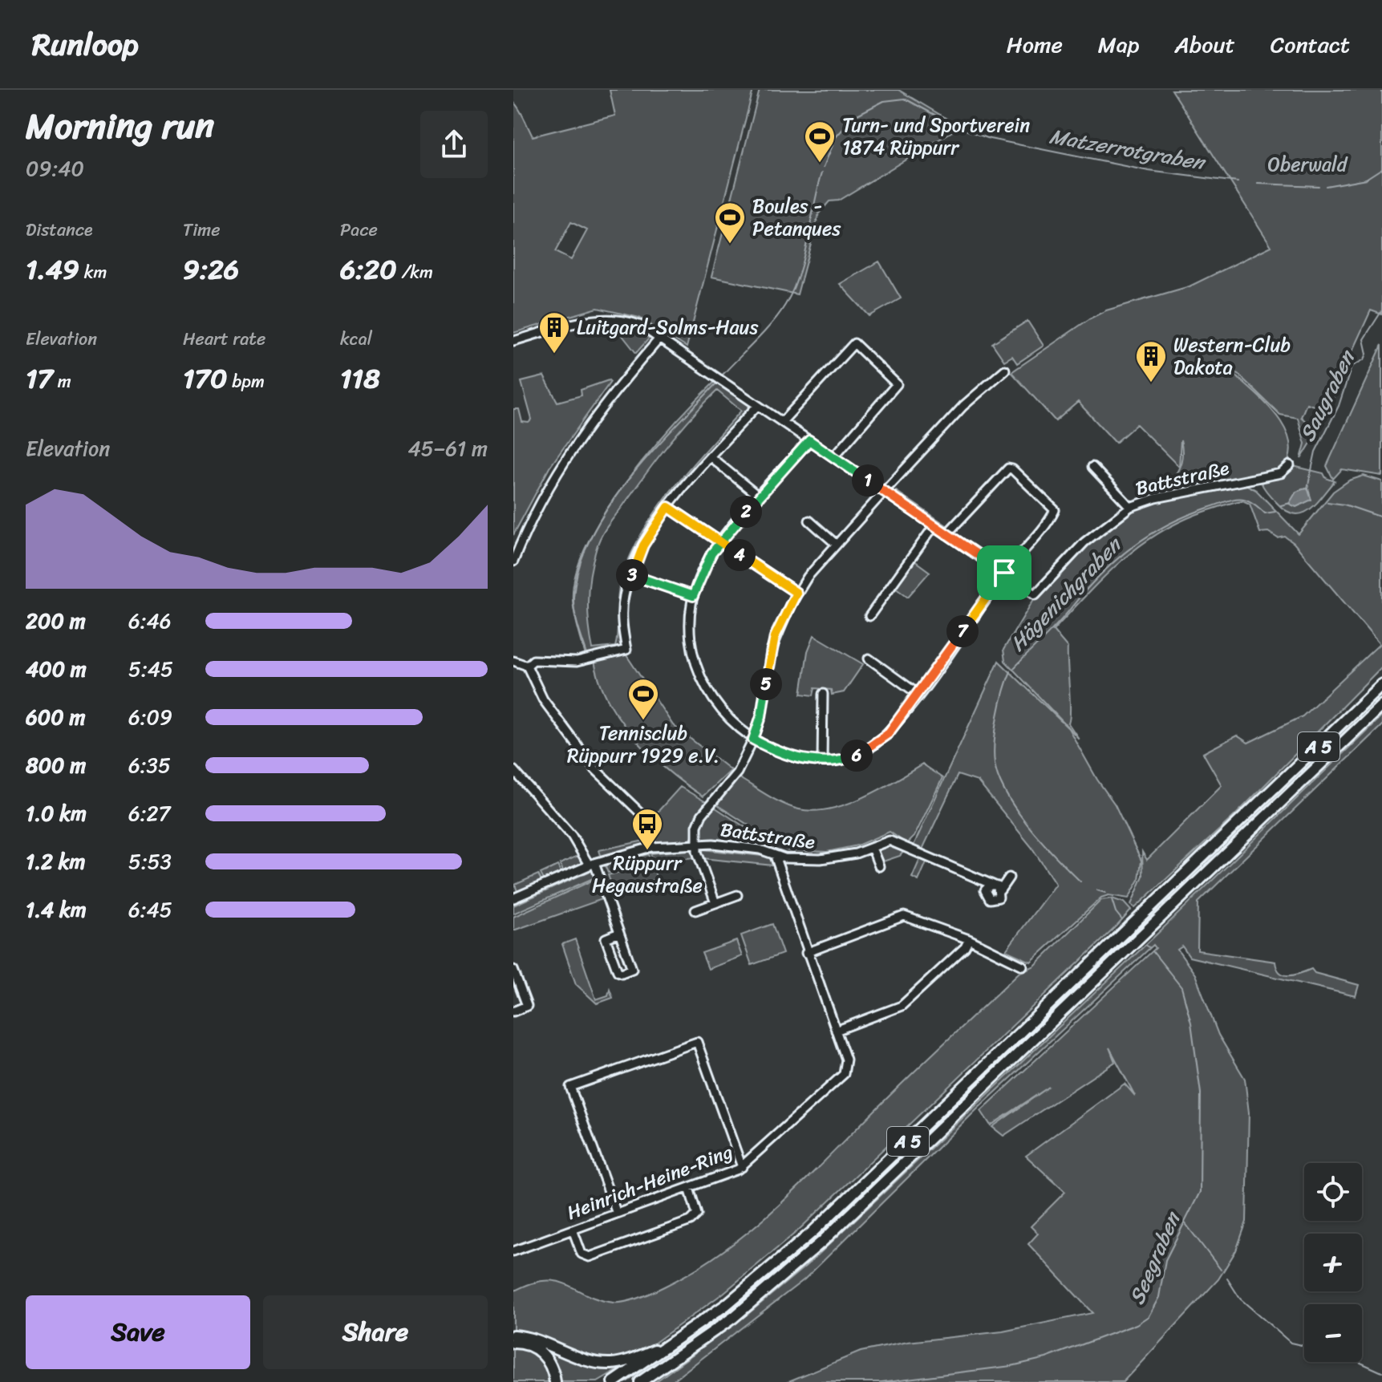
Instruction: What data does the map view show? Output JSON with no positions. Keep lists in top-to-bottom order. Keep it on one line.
{"streets":{"highway":["A 5"],"street":["Battstraße","Heinrich-Heine-Ring"]},"crossings":[["Battstraße","Heinrich-Heine-Ring"]],"water":["Matzerrotgraben","Saugraben","Hägenichgraben","Seegraben"],"parks":["Oberwald"],"places":{"sports":["Turn- und Sportverein 1874 Rüppurr","Boules - Petanques","Tennisclub Rüppurr 1929 e.V."],"building":["Luitgard-Solms-Haus","Western-Club Dakota"],"bus stop":["Rüppurr Hegaustraße"]},"page":{"header":"Runloop","nav":["Home","Map","About","Contact"],"heading":["Morning run","09:40"],"stats":[["Distance","1.49 km"],["Time","9:26"],["Pace","6:20 /km"],["Elevation","17 m"],["Heart rate","170 bpm"],["kcal","118"]],"chart":["Elevation","45–61 m"],"pins":["1","2","4","3","7","5","6"],"list":[{"name":"200 m","note":"6:46"},{"name":"400 m","note":"5:45"},{"name":"600 m","note":"6:09"},{"name":"800 m","note":"6:35"},{"name":"1.0 km","note":"6:27"},{"name":"1.2 km","note":"5:53"},{"name":"1.4 km","note":"6:45"}],"map_buttons":["+","−"],"buttons":["Save","Share"]}}
